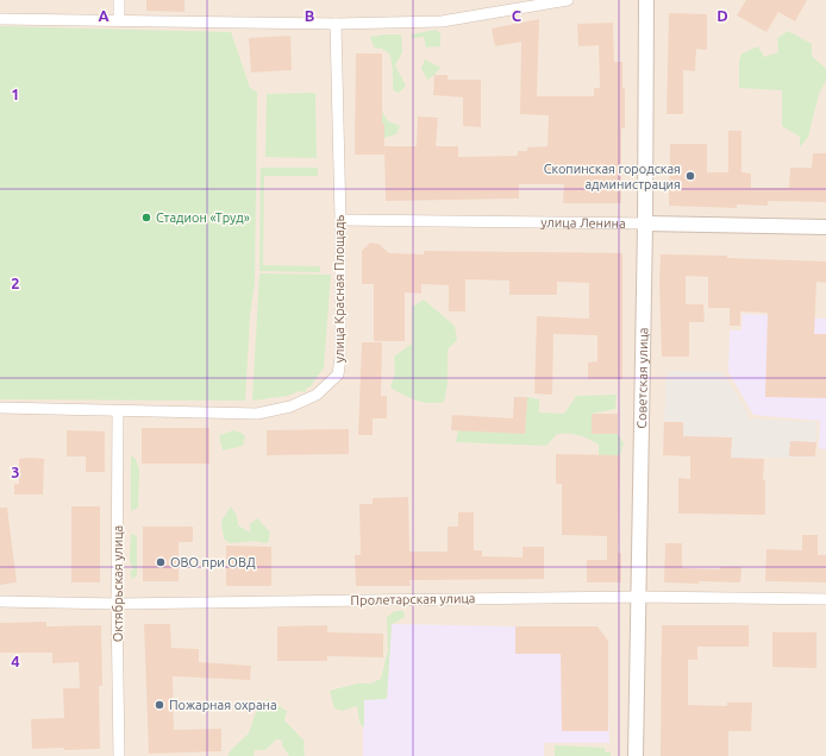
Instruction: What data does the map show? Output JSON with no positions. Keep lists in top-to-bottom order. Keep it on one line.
{"streets":{"street":["улица Ленина","улица Красная Площадь","Советская улица","Октябрьская улица","Пролетарская улица"]},"crossings":[["улица Ленина","улица Красная Площадь"],["улица Ленина","Советская улица"],["улица Красная Площадь","Октябрьская улица"],["Советская улица","Пролетарская улица"],["Октябрьская улица","Пролетарская улица"]],"places":["Скопинская городская администрация","Стадион «Труд»","ОВО при ОВД","Пожарная охрана"],"grid":{"columns":["A","B","C","D"],"rows":["1","2","3","4"]}}
